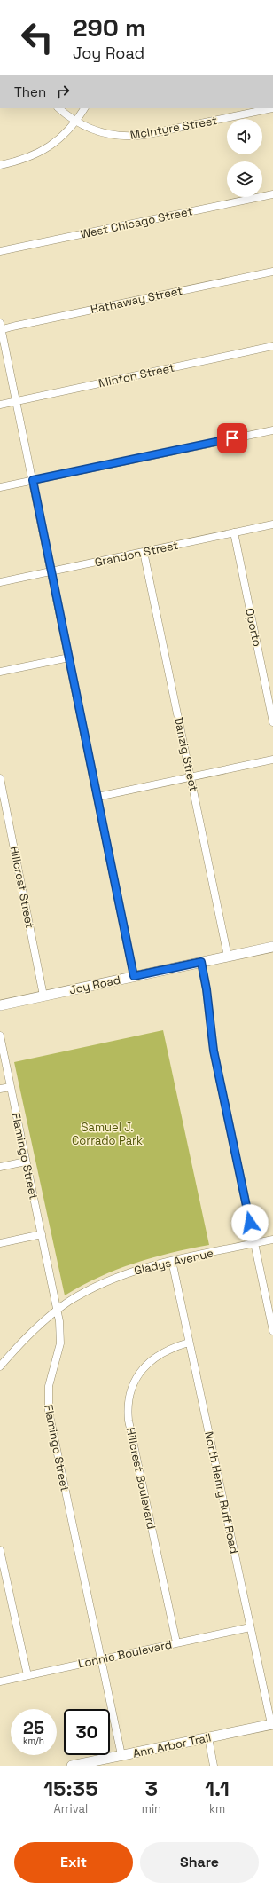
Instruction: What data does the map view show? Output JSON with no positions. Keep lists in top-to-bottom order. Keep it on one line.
{"streets":{"street":["McIntyre Street","West Chicago Street","Hathaway Street","Minton Street","Grandon Street","Oporto","Danzig Street","Hillcrest Street","Joy Road","Flamingo Street","Gladys Avenue","Hillcrest Boulevard","North Henry Ruff Road","Lonnie Boulevard","Ann Arbor Trail"]},"crossings":[["Grandon Street","Oporto"],["Grandon Street","Danzig Street"],["Danzig Street","Joy Road"],["Hillcrest Street","Joy Road"],["Flamingo Street","Gladys Avenue"],["Flamingo Street","Lonnie Boulevard"],["Flamingo Street","Ann Arbor Trail"],["Gladys Avenue","North Henry Ruff Road"],["Hillcrest Boulevard","North Henry Ruff Road"],["Hillcrest Boulevard","Lonnie Boulevard"],["North Henry Ruff Road","Lonnie Boulevard"],["North Henry Ruff Road","Ann Arbor Trail"]],"parks":["Samuel J. Corrado Park"],"page":{"turn":["290 m","Joy Road"],"then":"Then","speed":"25 km/h","limit":"30","eta":["15:35","Arrival","3","min","1.1","km"],"buttons":["Exit","Share"]}}
